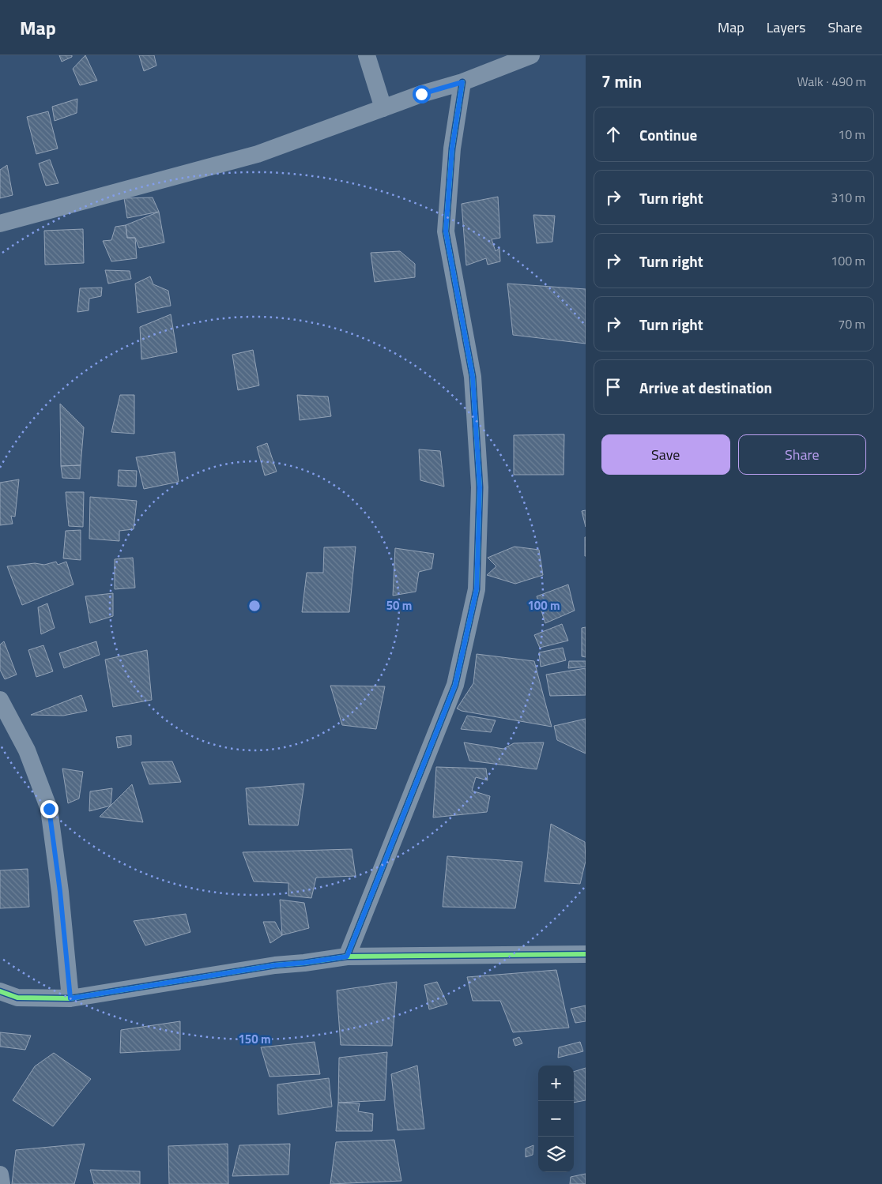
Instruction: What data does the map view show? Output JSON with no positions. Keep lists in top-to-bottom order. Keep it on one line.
{"page":{"header":"Map","nav":["Map","Layers","Share"],"heading":["7 min","Walk · 490 m"],"list":[["Continue","10 m"],["Turn right","310 m"],["Turn right","100 m"],["Turn right","70 m"],"Arrive at destination"],"buttons":["Save","Share"],"map_buttons":["+","−"]},"rings":["50 m","100 m","150 m"]}
